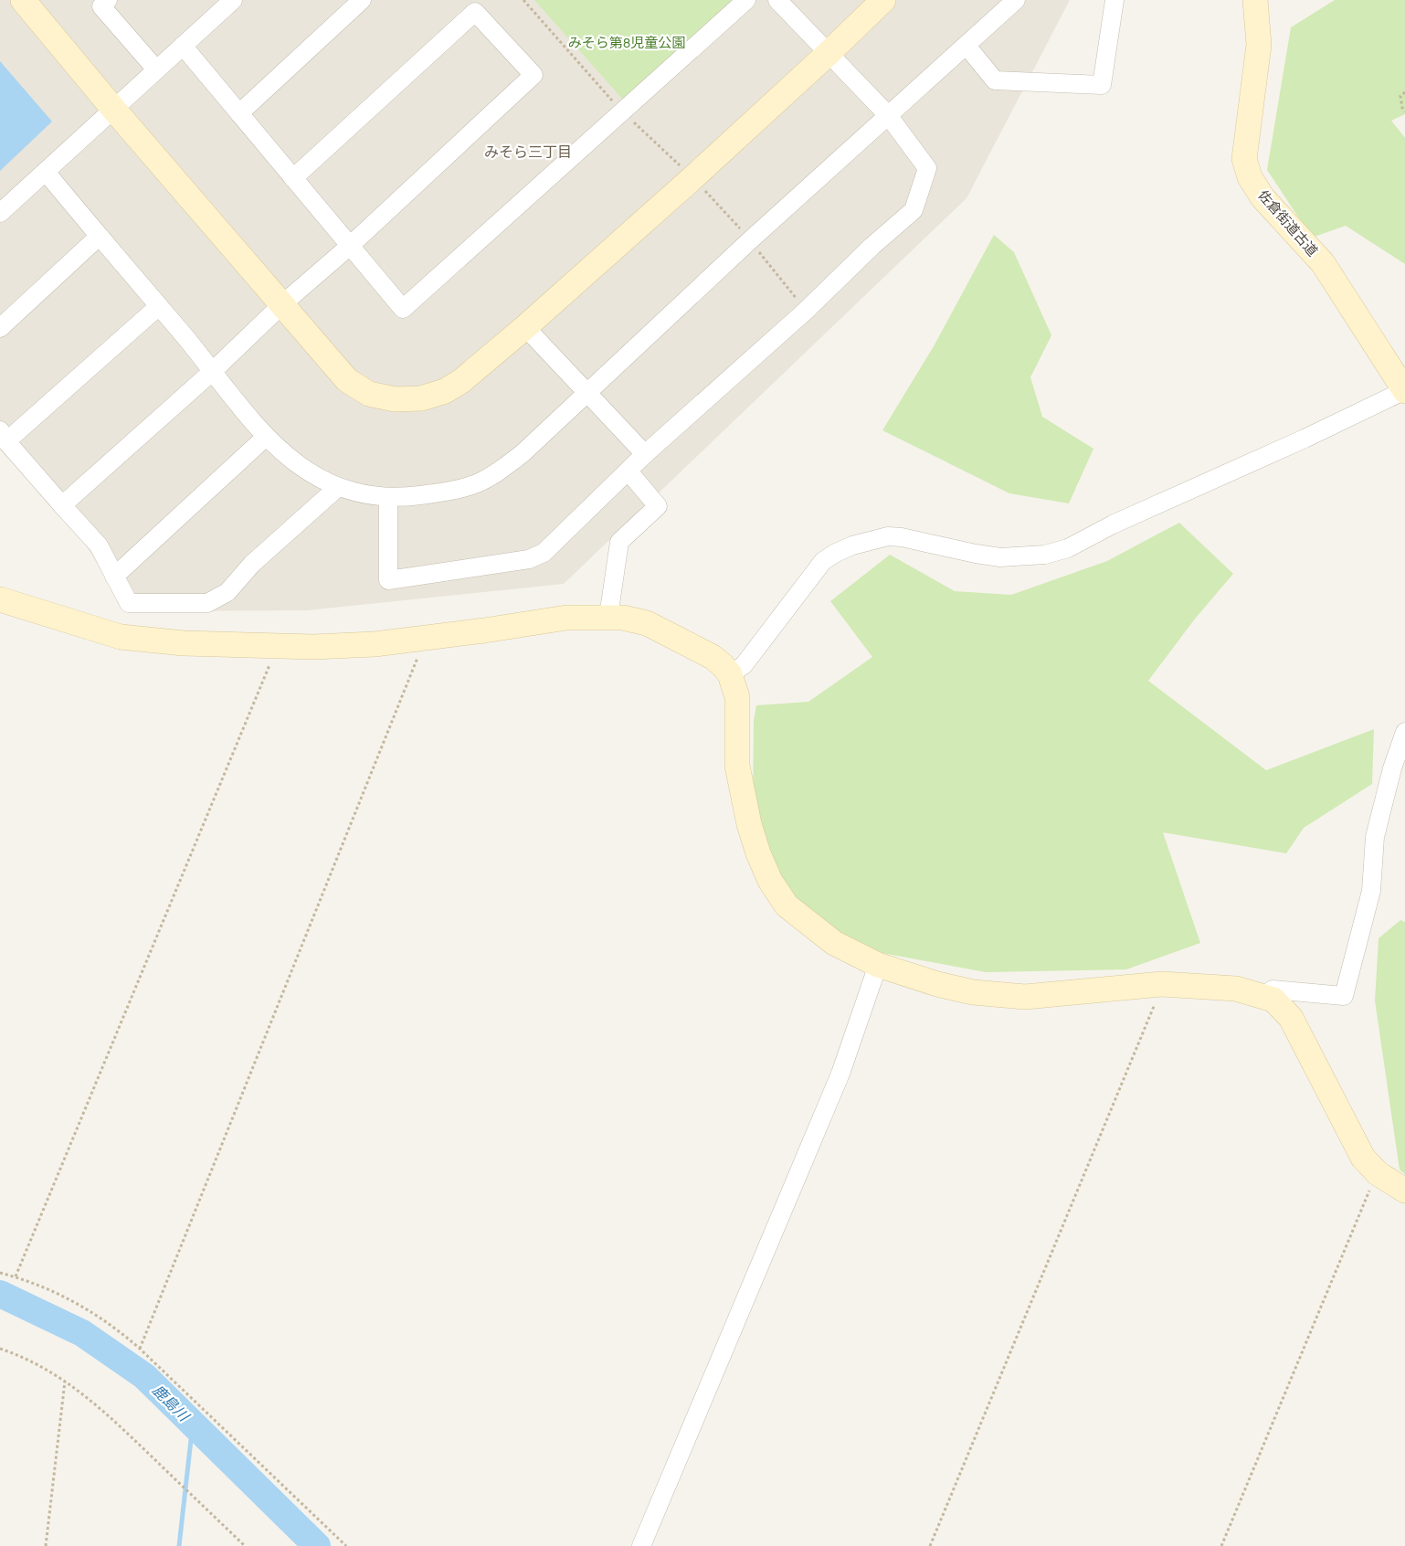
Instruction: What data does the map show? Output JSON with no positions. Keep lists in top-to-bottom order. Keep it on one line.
{"streets":{"street":["佐倉街道古道"]},"districts":["みそら三丁目"],"water":["鹿島川"],"parks":["みそら第8児童公園"]}
